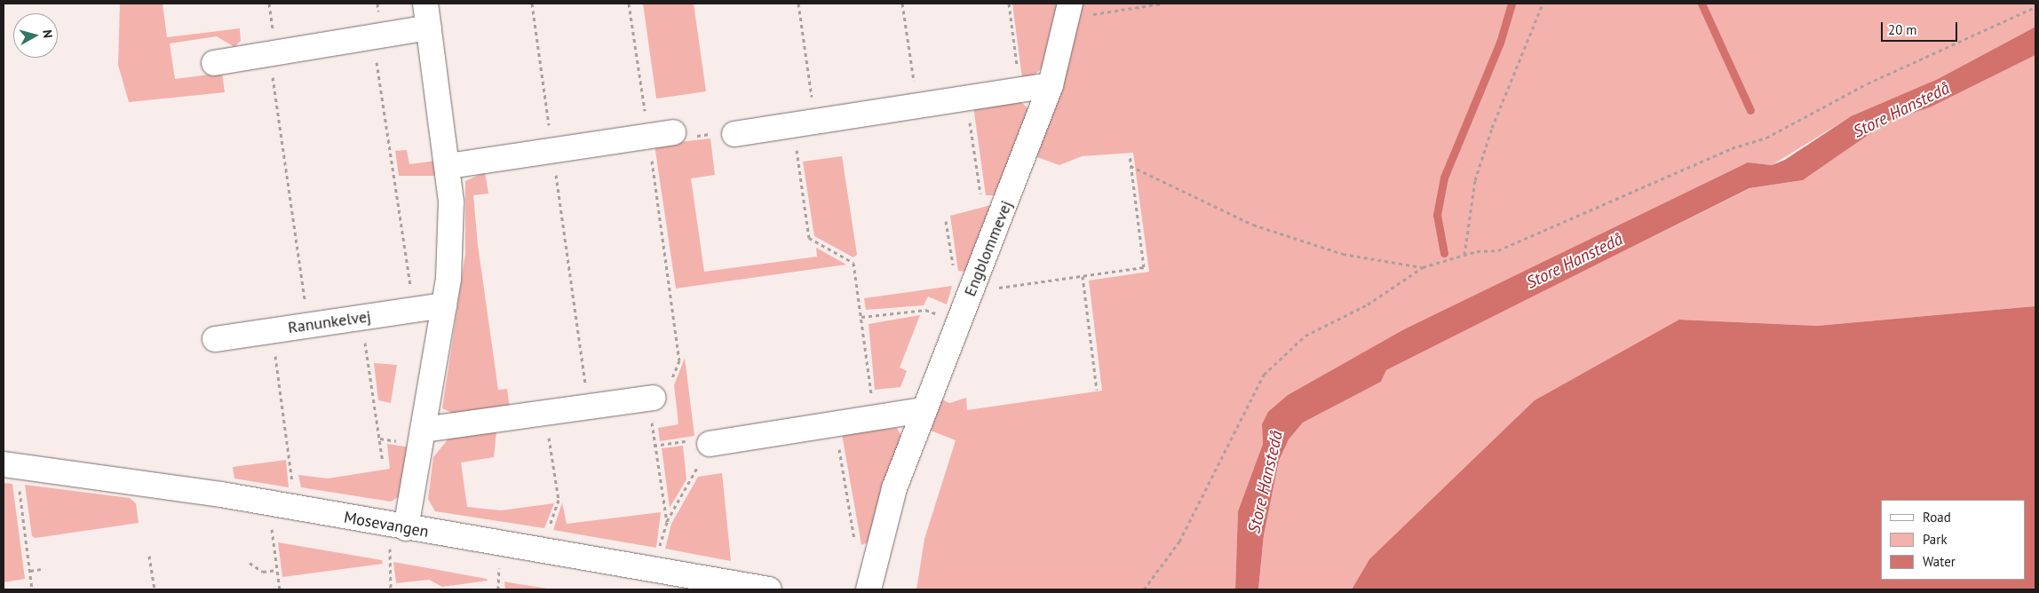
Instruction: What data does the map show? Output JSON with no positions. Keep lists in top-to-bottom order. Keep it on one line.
{"streets":{"street":["Engblommevej","Ranunkelvej","Mosevangen"]},"water":["Store Hanstedå"],"legend":["Road","Park","Water"],"scale_bar":"20 m","north":"right"}
